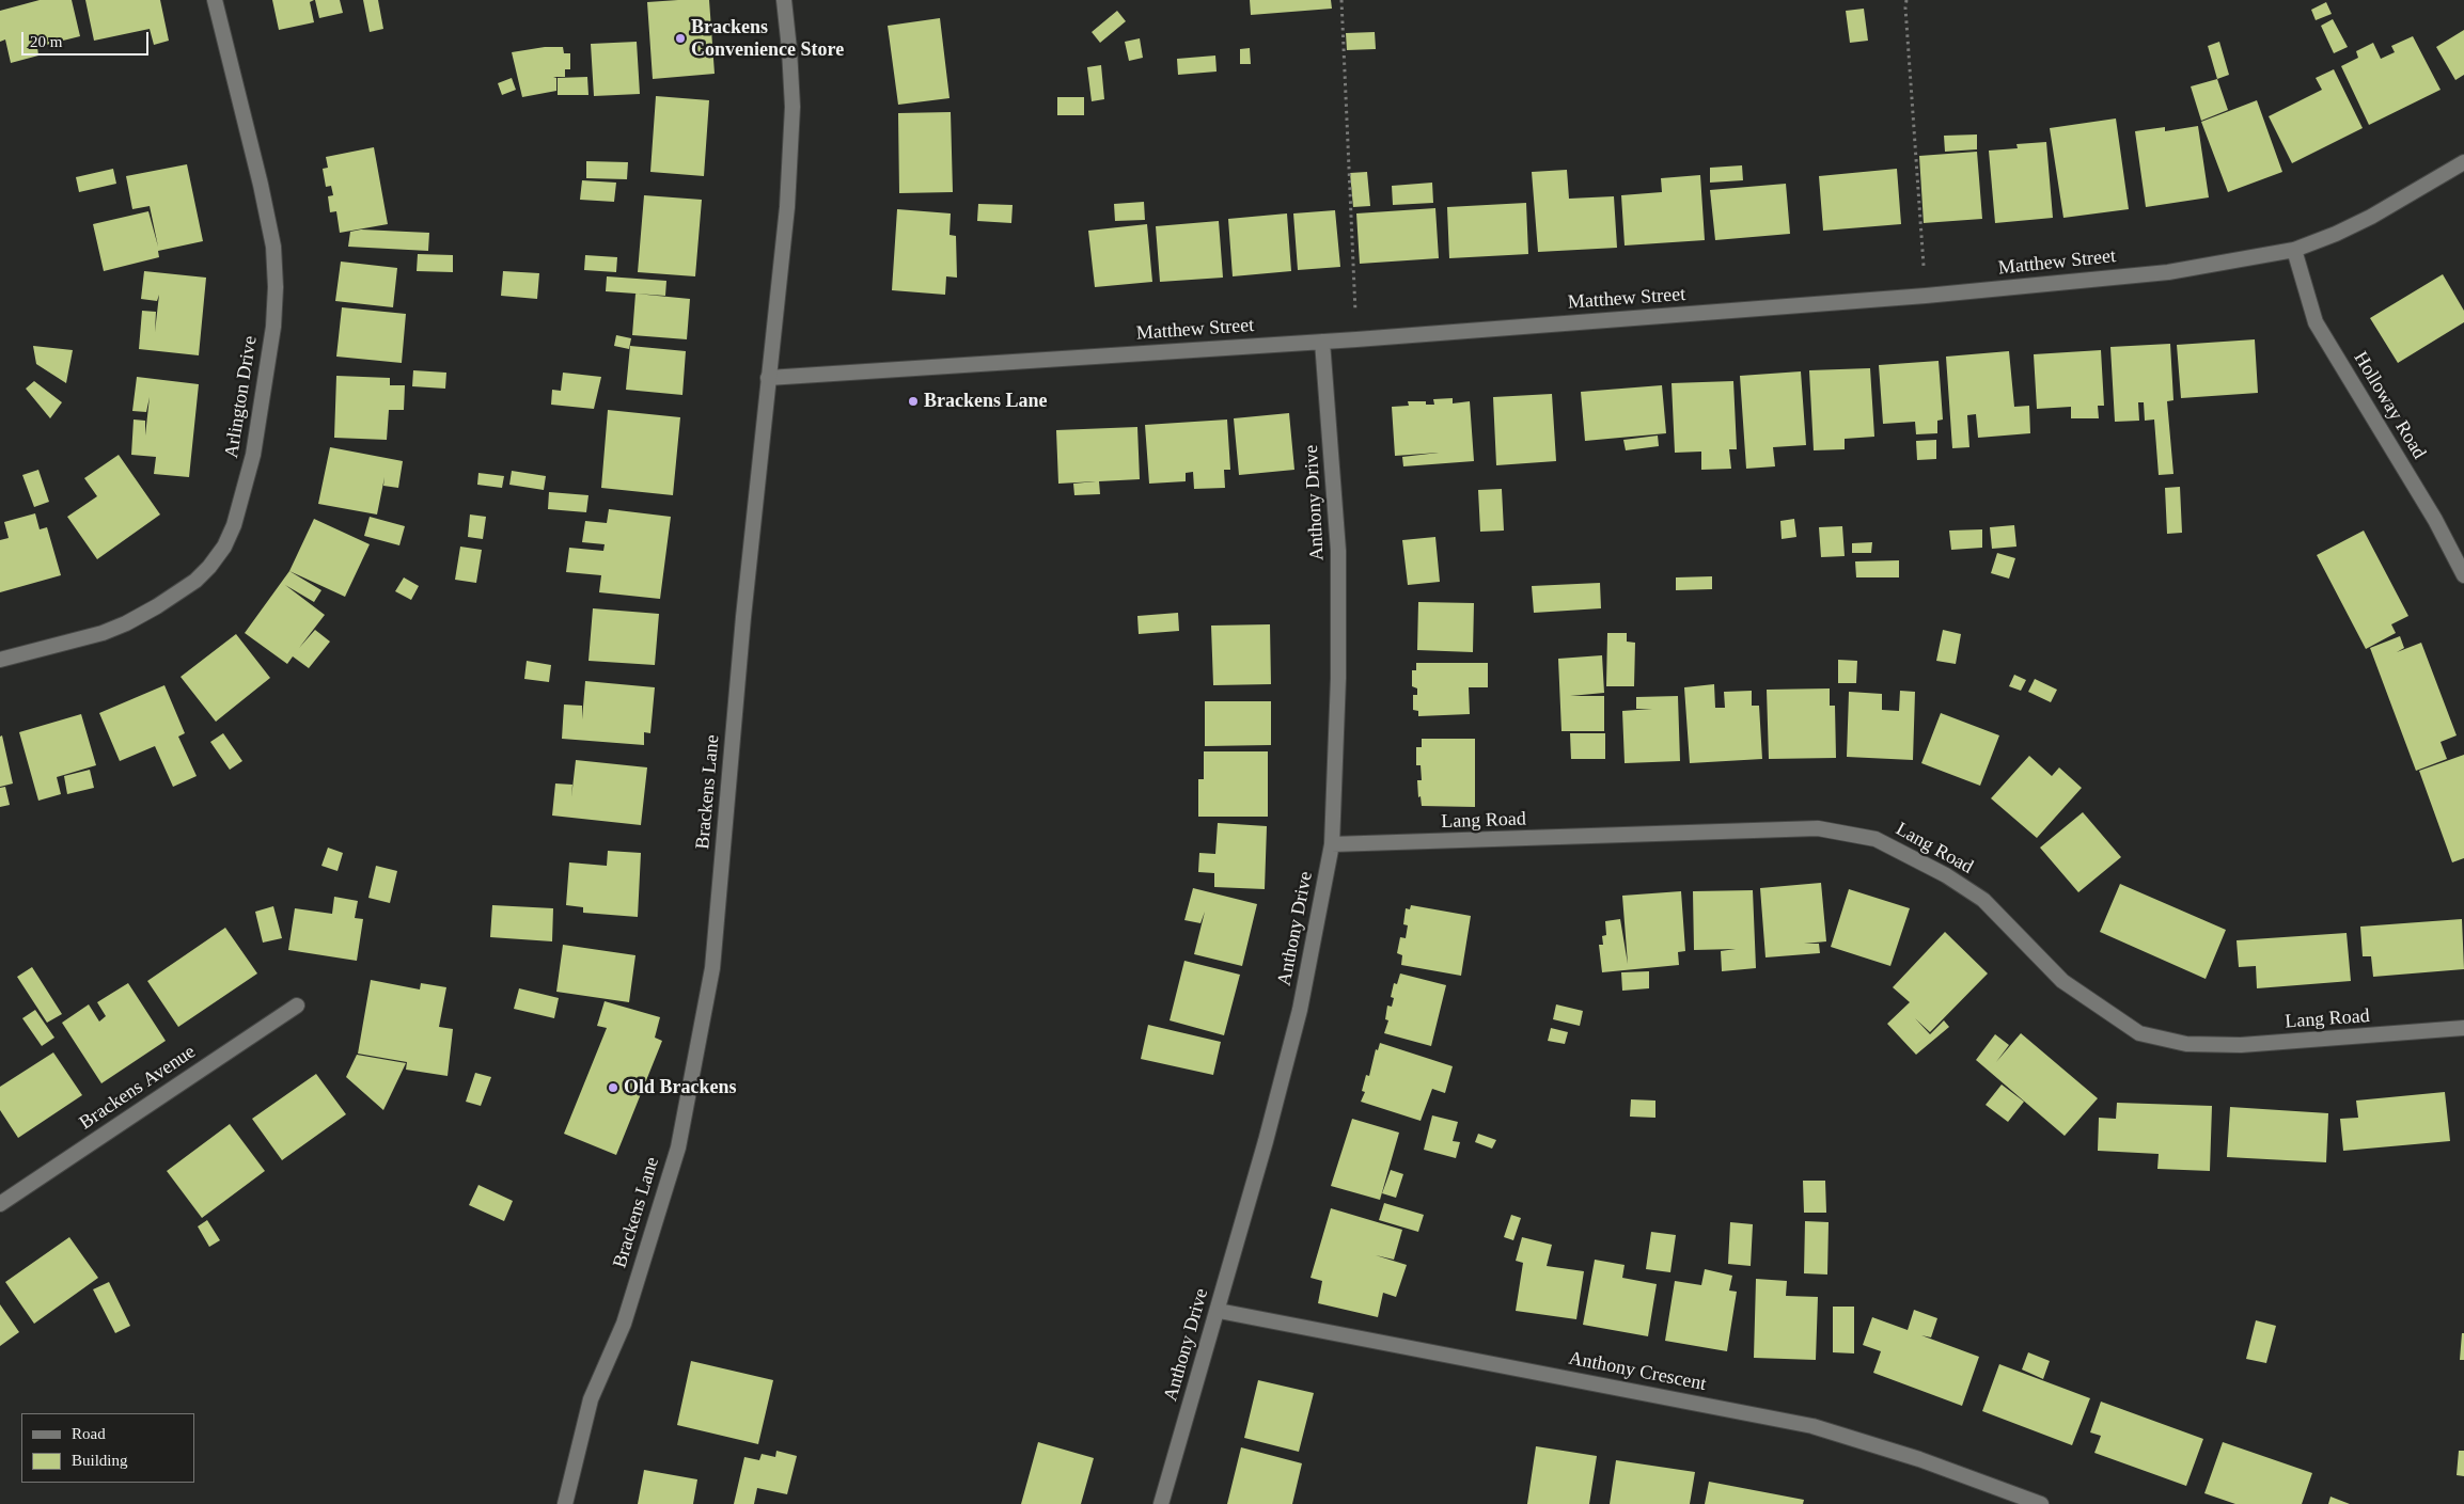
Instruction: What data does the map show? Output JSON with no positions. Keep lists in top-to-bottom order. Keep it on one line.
{"streets":{"street":["Matthew Street","Arlington Drive","Holloway Road","Anthony Drive","Brackens Lane","Lang Road","Brackens Avenue","Anthony Crescent"]},"crossings":[["Matthew Street","Holloway Road"],["Matthew Street","Anthony Drive"],["Matthew Street","Brackens Lane"],["Anthony Drive","Lang Road"],["Anthony Drive","Anthony Crescent"]],"places":["Brackens Convenience Store","Brackens Lane","Old Brackens"],"legend":["Road","Building"],"scale_bar":"20 m"}
